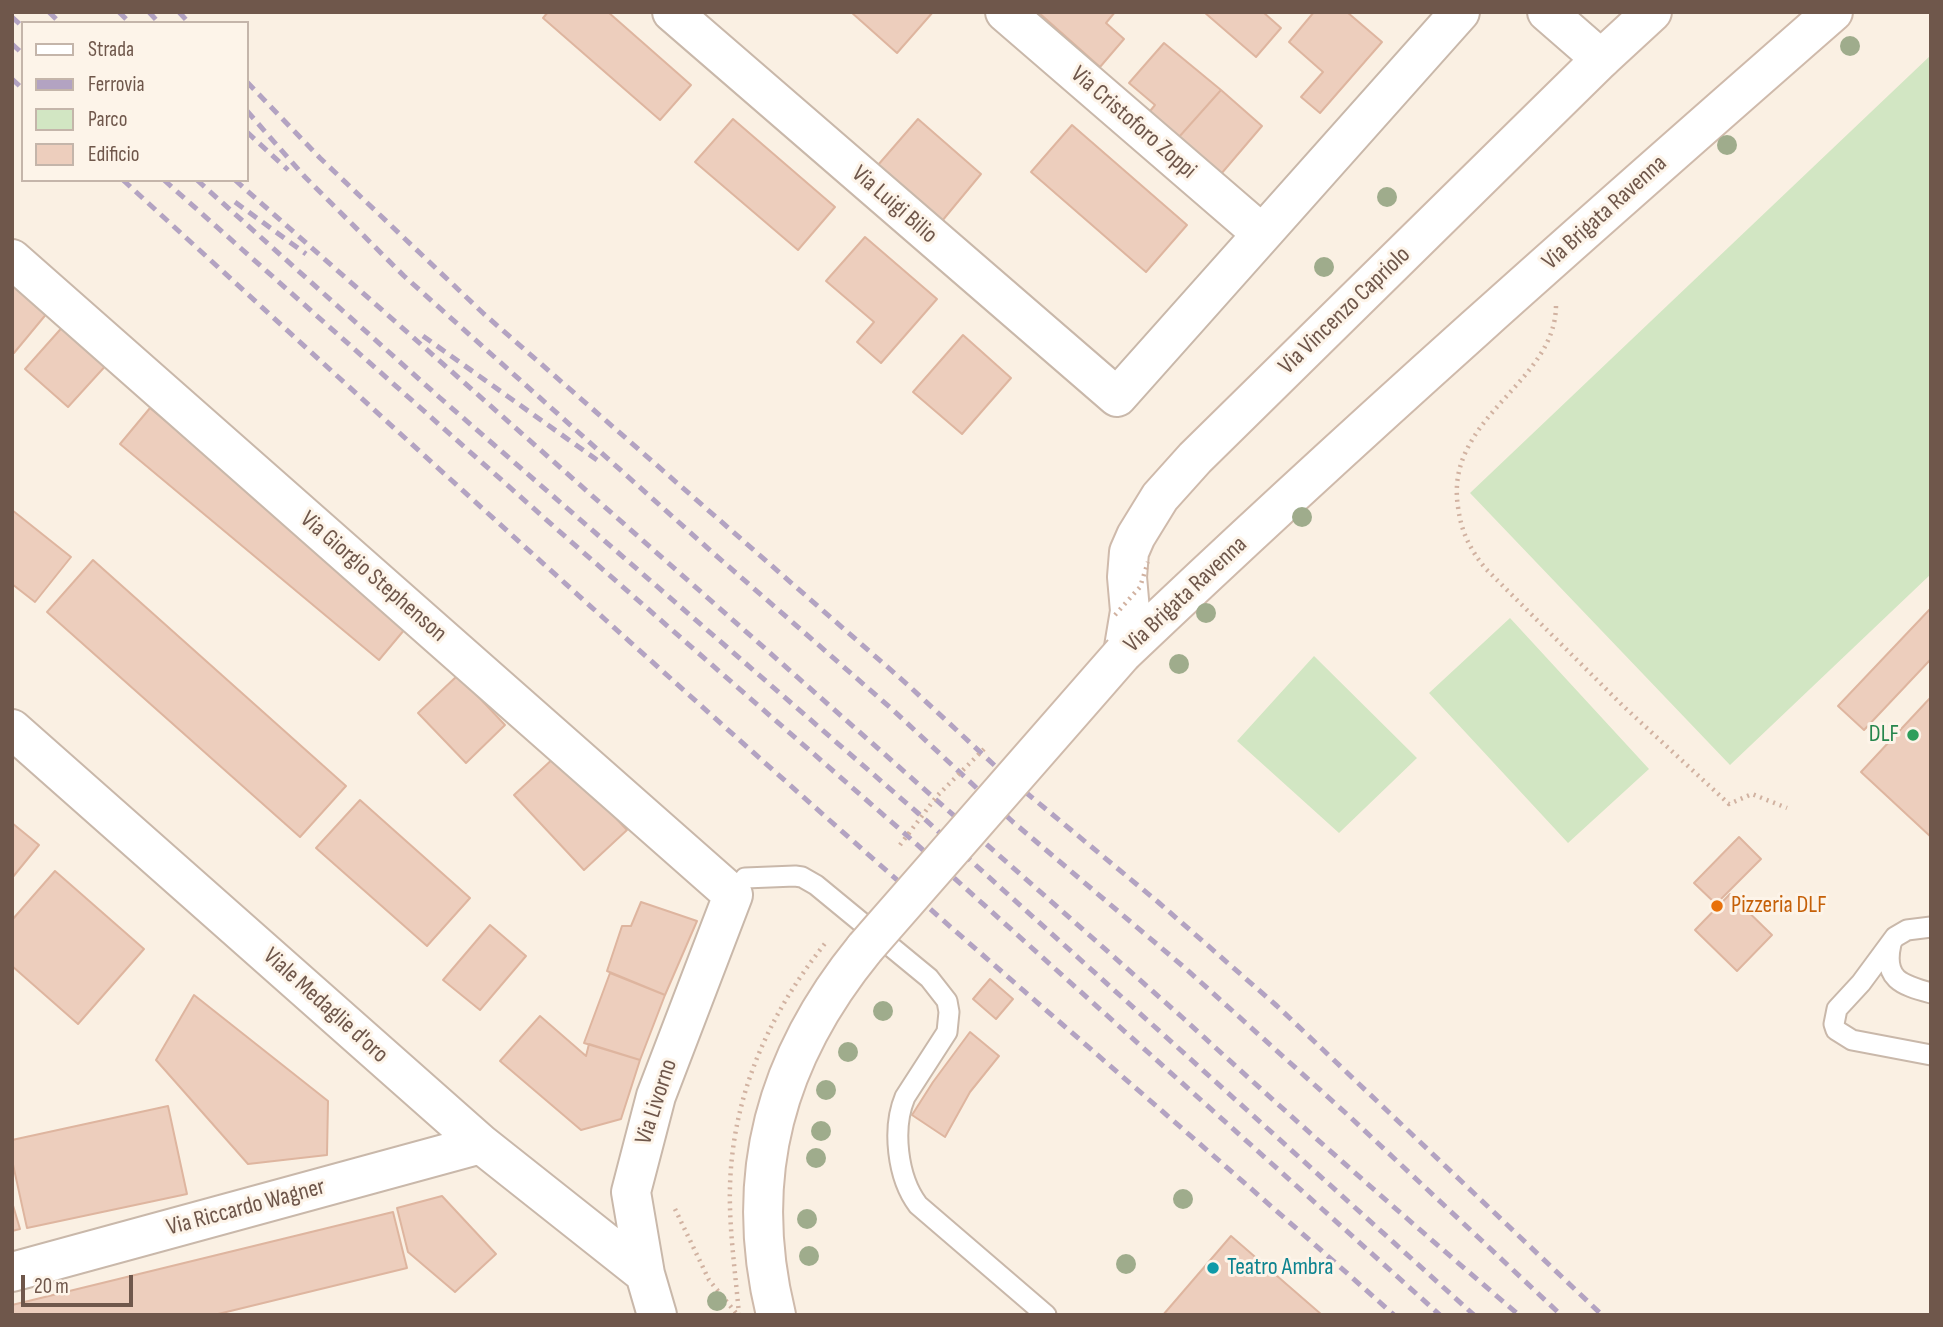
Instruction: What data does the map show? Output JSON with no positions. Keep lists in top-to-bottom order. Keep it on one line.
{"streets":{"street":["Via Cristoforo Zoppi","Via Luigi Bilio","Via Brigata Ravenna","Via Vincenzo Capriolo","Via Giorgio Stephenson","Viale Medaglie d'oro","Via Livorno","Via Riccardo Wagner"]},"crossings":[["Via Cristoforo Zoppi","Via Luigi Bilio"],["Via Brigata Ravenna","Via Vincenzo Capriolo"],["Via Giorgio Stephenson","Via Livorno"],["Viale Medaglie d'oro","Via Livorno"],["Viale Medaglie d'oro","Via Riccardo Wagner"]],"places":["DLF","Pizzeria DLF","Teatro Ambra"],"legend":["Strada","Ferrovia","Parco","Edificio"],"scale_bar":"20 m"}
